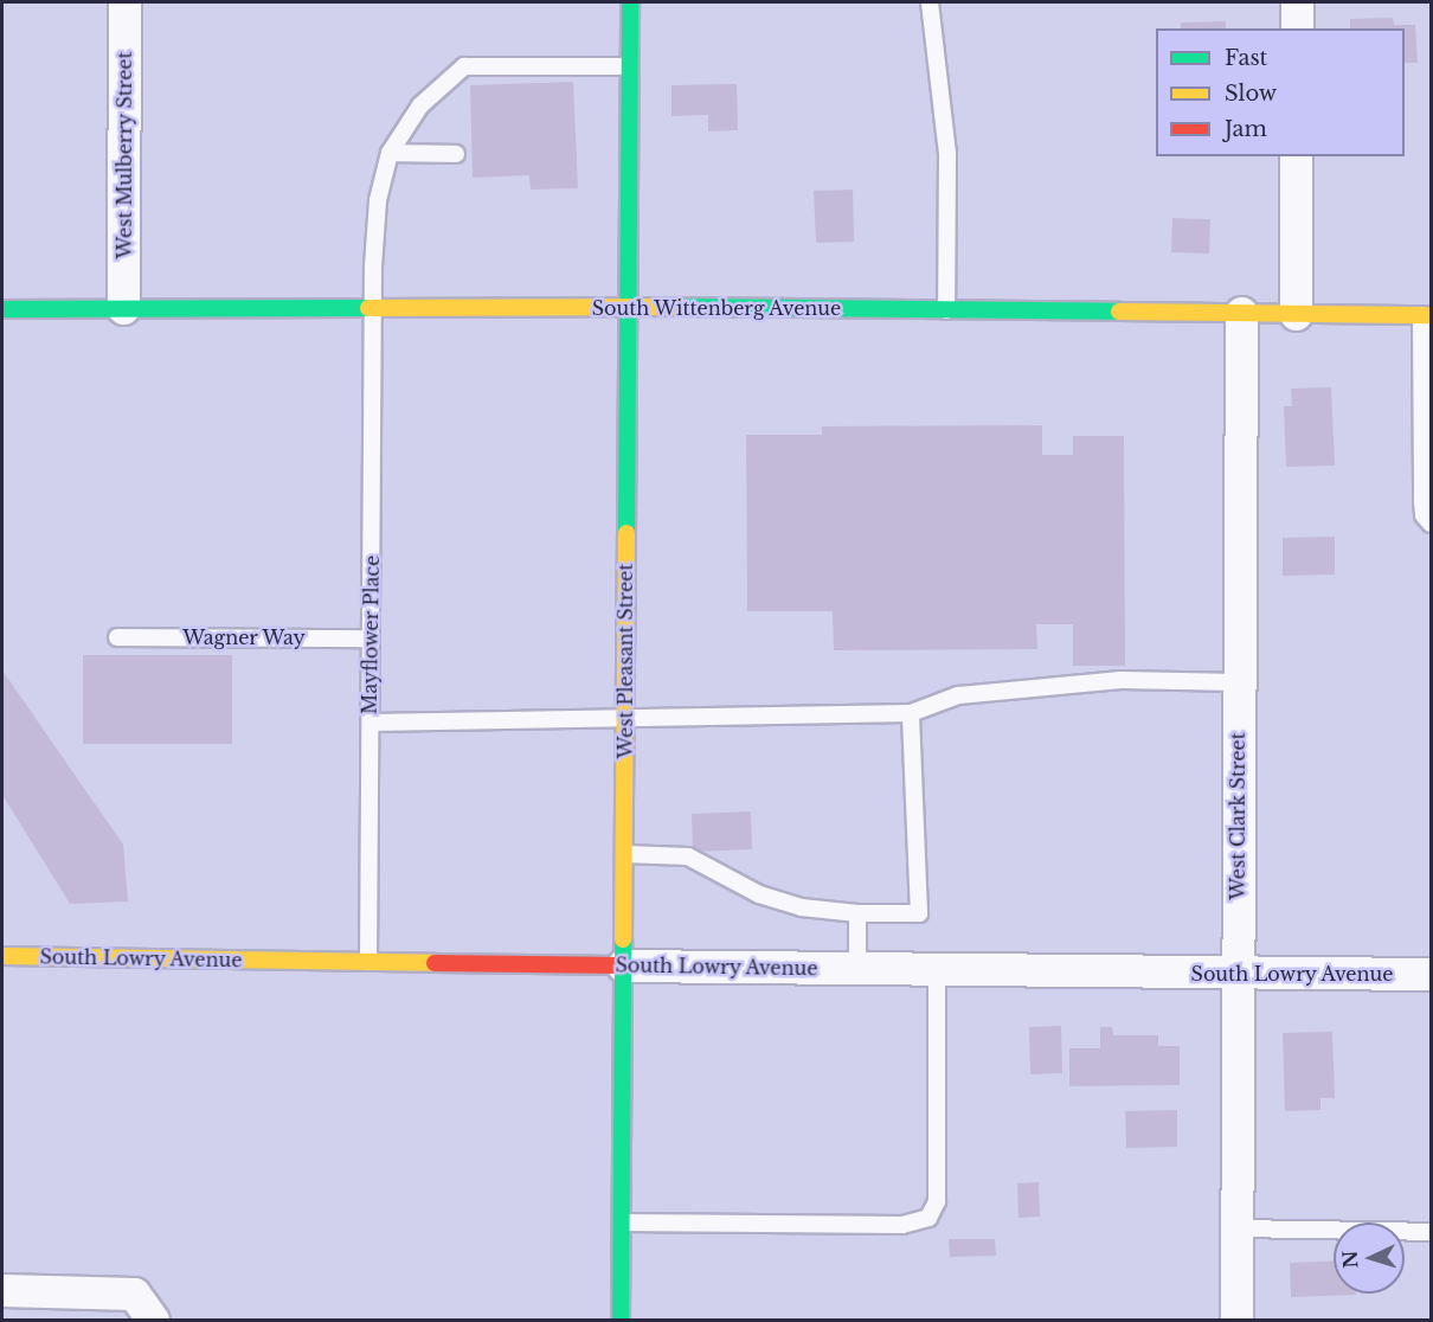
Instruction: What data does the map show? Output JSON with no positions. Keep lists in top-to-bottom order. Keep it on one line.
{"streets":{"street":["West Mulberry Street","South Wittenberg Avenue","West Pleasant Street","West Clark Street","South Lowry Avenue"],"lane":["Mayflower Place","Wagner Way"]},"crossings":[["West Mulberry Street","South Wittenberg Avenue"],["South Wittenberg Avenue","Mayflower Place"],["South Wittenberg Avenue","West Pleasant Street"],["South Wittenberg Avenue","West Clark Street"],["Mayflower Place","Wagner Way"],["Mayflower Place","West Pleasant Street"],["Mayflower Place","South Lowry Avenue"],["West Pleasant Street","South Lowry Avenue"],["West Clark Street","South Lowry Avenue"]],"legend":["Fast","Slow","Jam"],"north":"left"}
